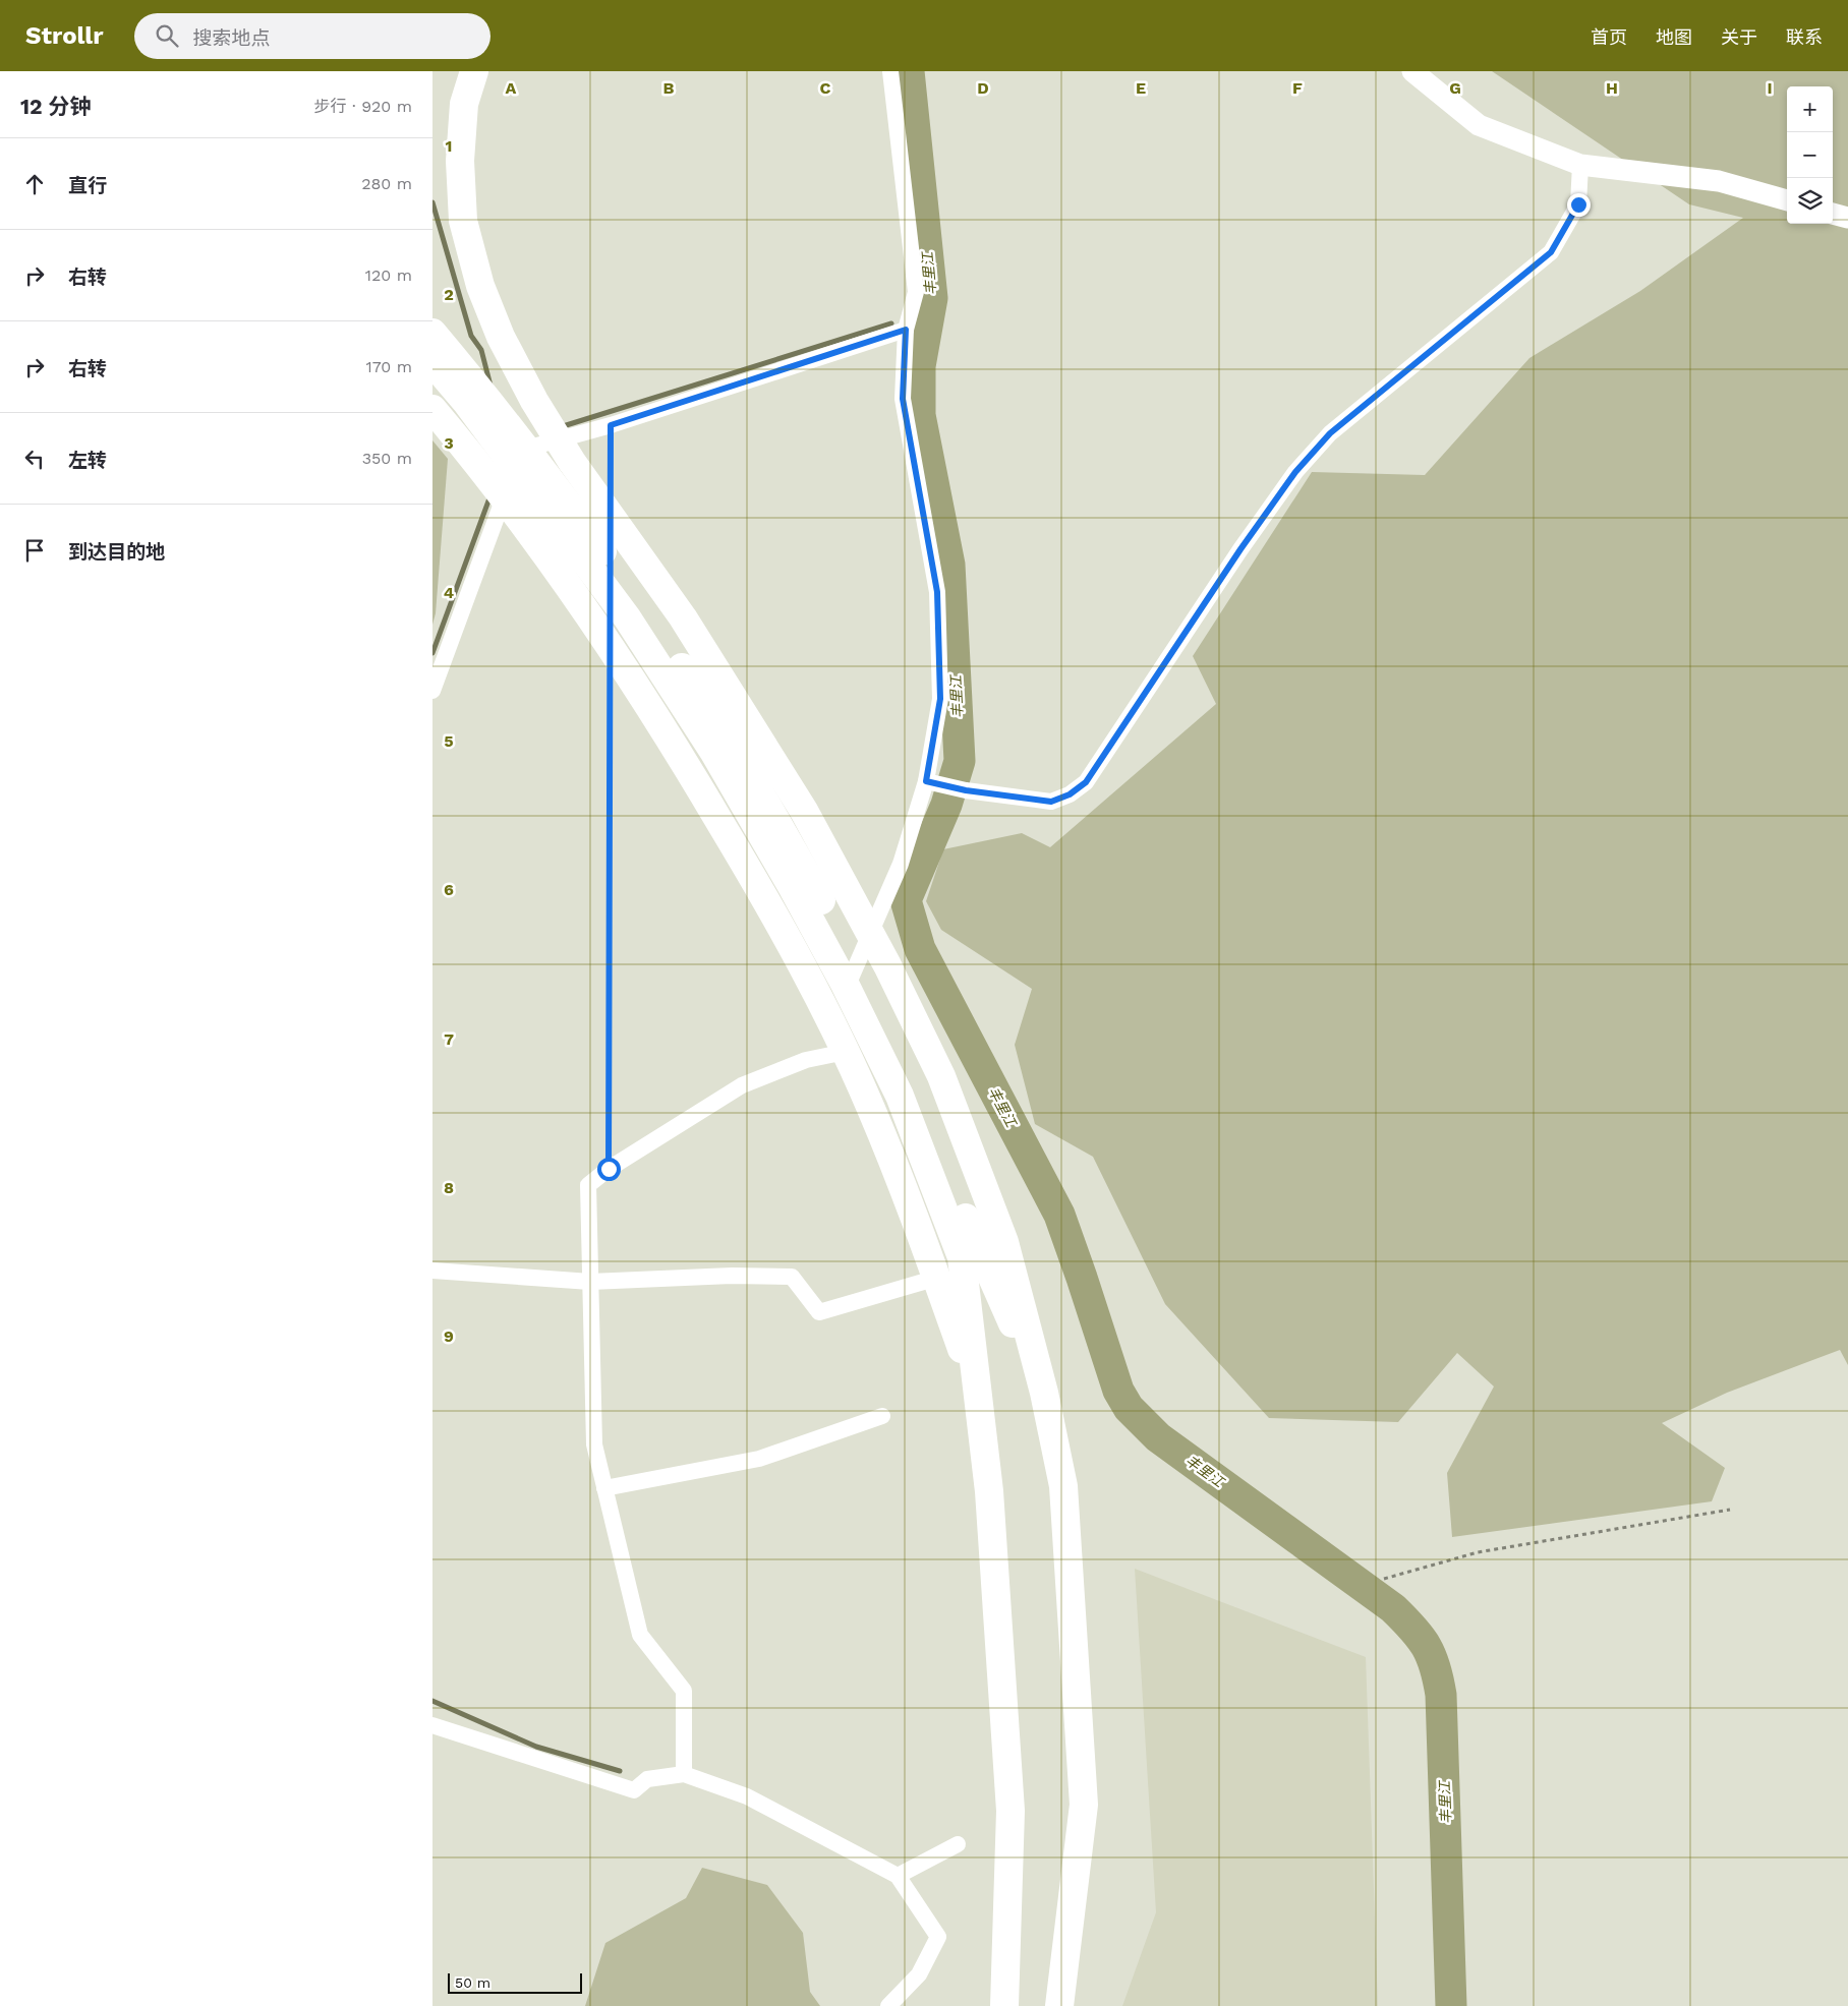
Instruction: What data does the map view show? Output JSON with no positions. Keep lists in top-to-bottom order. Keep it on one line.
{"water":["丰里江"],"scale_bar":"50 m","page":{"header":"Strollr","search":"搜索地点","nav":["首页","地图","关于","联系"],"heading":["12 分钟","步行 · 920 m"],"map_buttons":["+","−"],"list":[["直行","280 m"],["右转","120 m"],["右转","170 m"],["左转","350 m"],"到达目的地"],"scale":"50 m"},"grid":{"columns":["A","B","C","D","E","F","G","H","I"],"rows":["1","2","3","4","5","6","7","8","9"]}}
